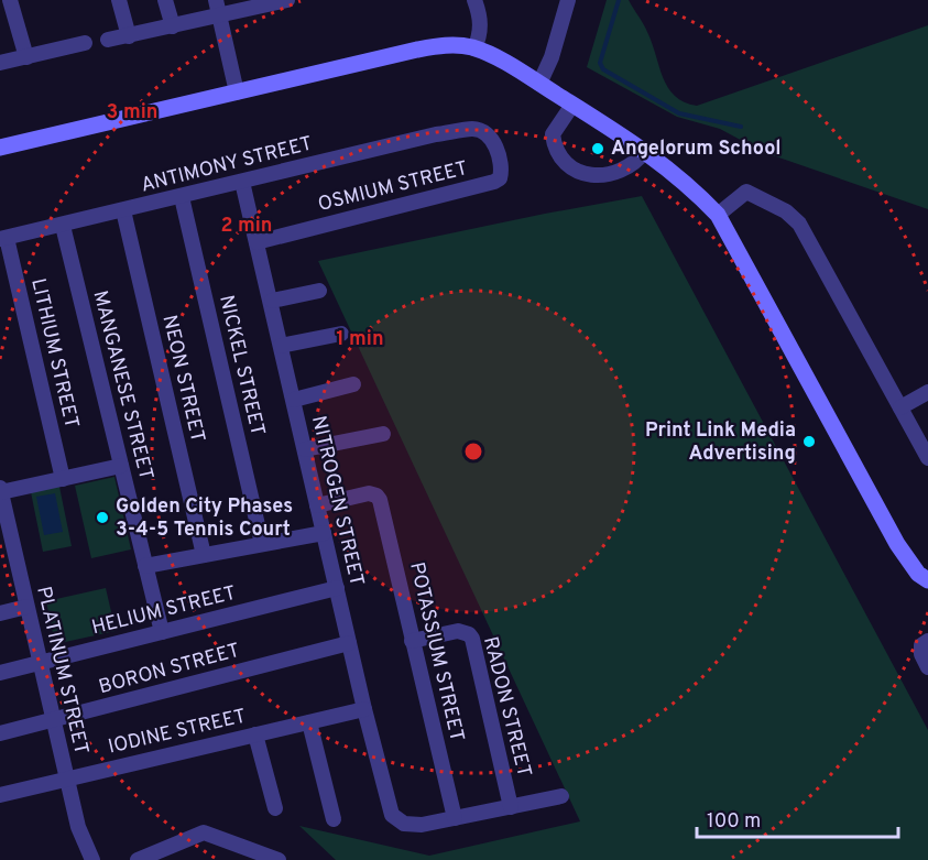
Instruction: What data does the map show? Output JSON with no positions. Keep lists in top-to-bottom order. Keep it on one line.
{"streets":{"street":["ANTIMONY STREET","OSMIUM STREET","LITHIUM STREET","NICKEL STREET","NEON STREET","MANGANESE STREET","NITROGEN STREET","HELIUM STREET","POTASSIUM STREET","BORON STREET","PLATINUM STREET","RADON STREET","IODINE STREET"]},"crossings":[["ANTIMONY STREET","OSMIUM STREET"],["ANTIMONY STREET","LITHIUM STREET"],["ANTIMONY STREET","NICKEL STREET"],["ANTIMONY STREET","NEON STREET"],["ANTIMONY STREET","MANGANESE STREET"],["ANTIMONY STREET","NITROGEN STREET"],["OSMIUM STREET","NITROGEN STREET"],["MANGANESE STREET","HELIUM STREET"],["NITROGEN STREET","HELIUM STREET"],["NITROGEN STREET","POTASSIUM STREET"],["NITROGEN STREET","BORON STREET"],["NITROGEN STREET","IODINE STREET"],["HELIUM STREET","PLATINUM STREET"],["POTASSIUM STREET","RADON STREET"],["BORON STREET","PLATINUM STREET"],["PLATINUM STREET","IODINE STREET"]],"places":["Angelorum School","Print Link Media Advertising","Golden City Phases 3-4-5 Tennis Court"],"scale_bar":"100 m","rings":["3 min","2 min","1 min"]}
